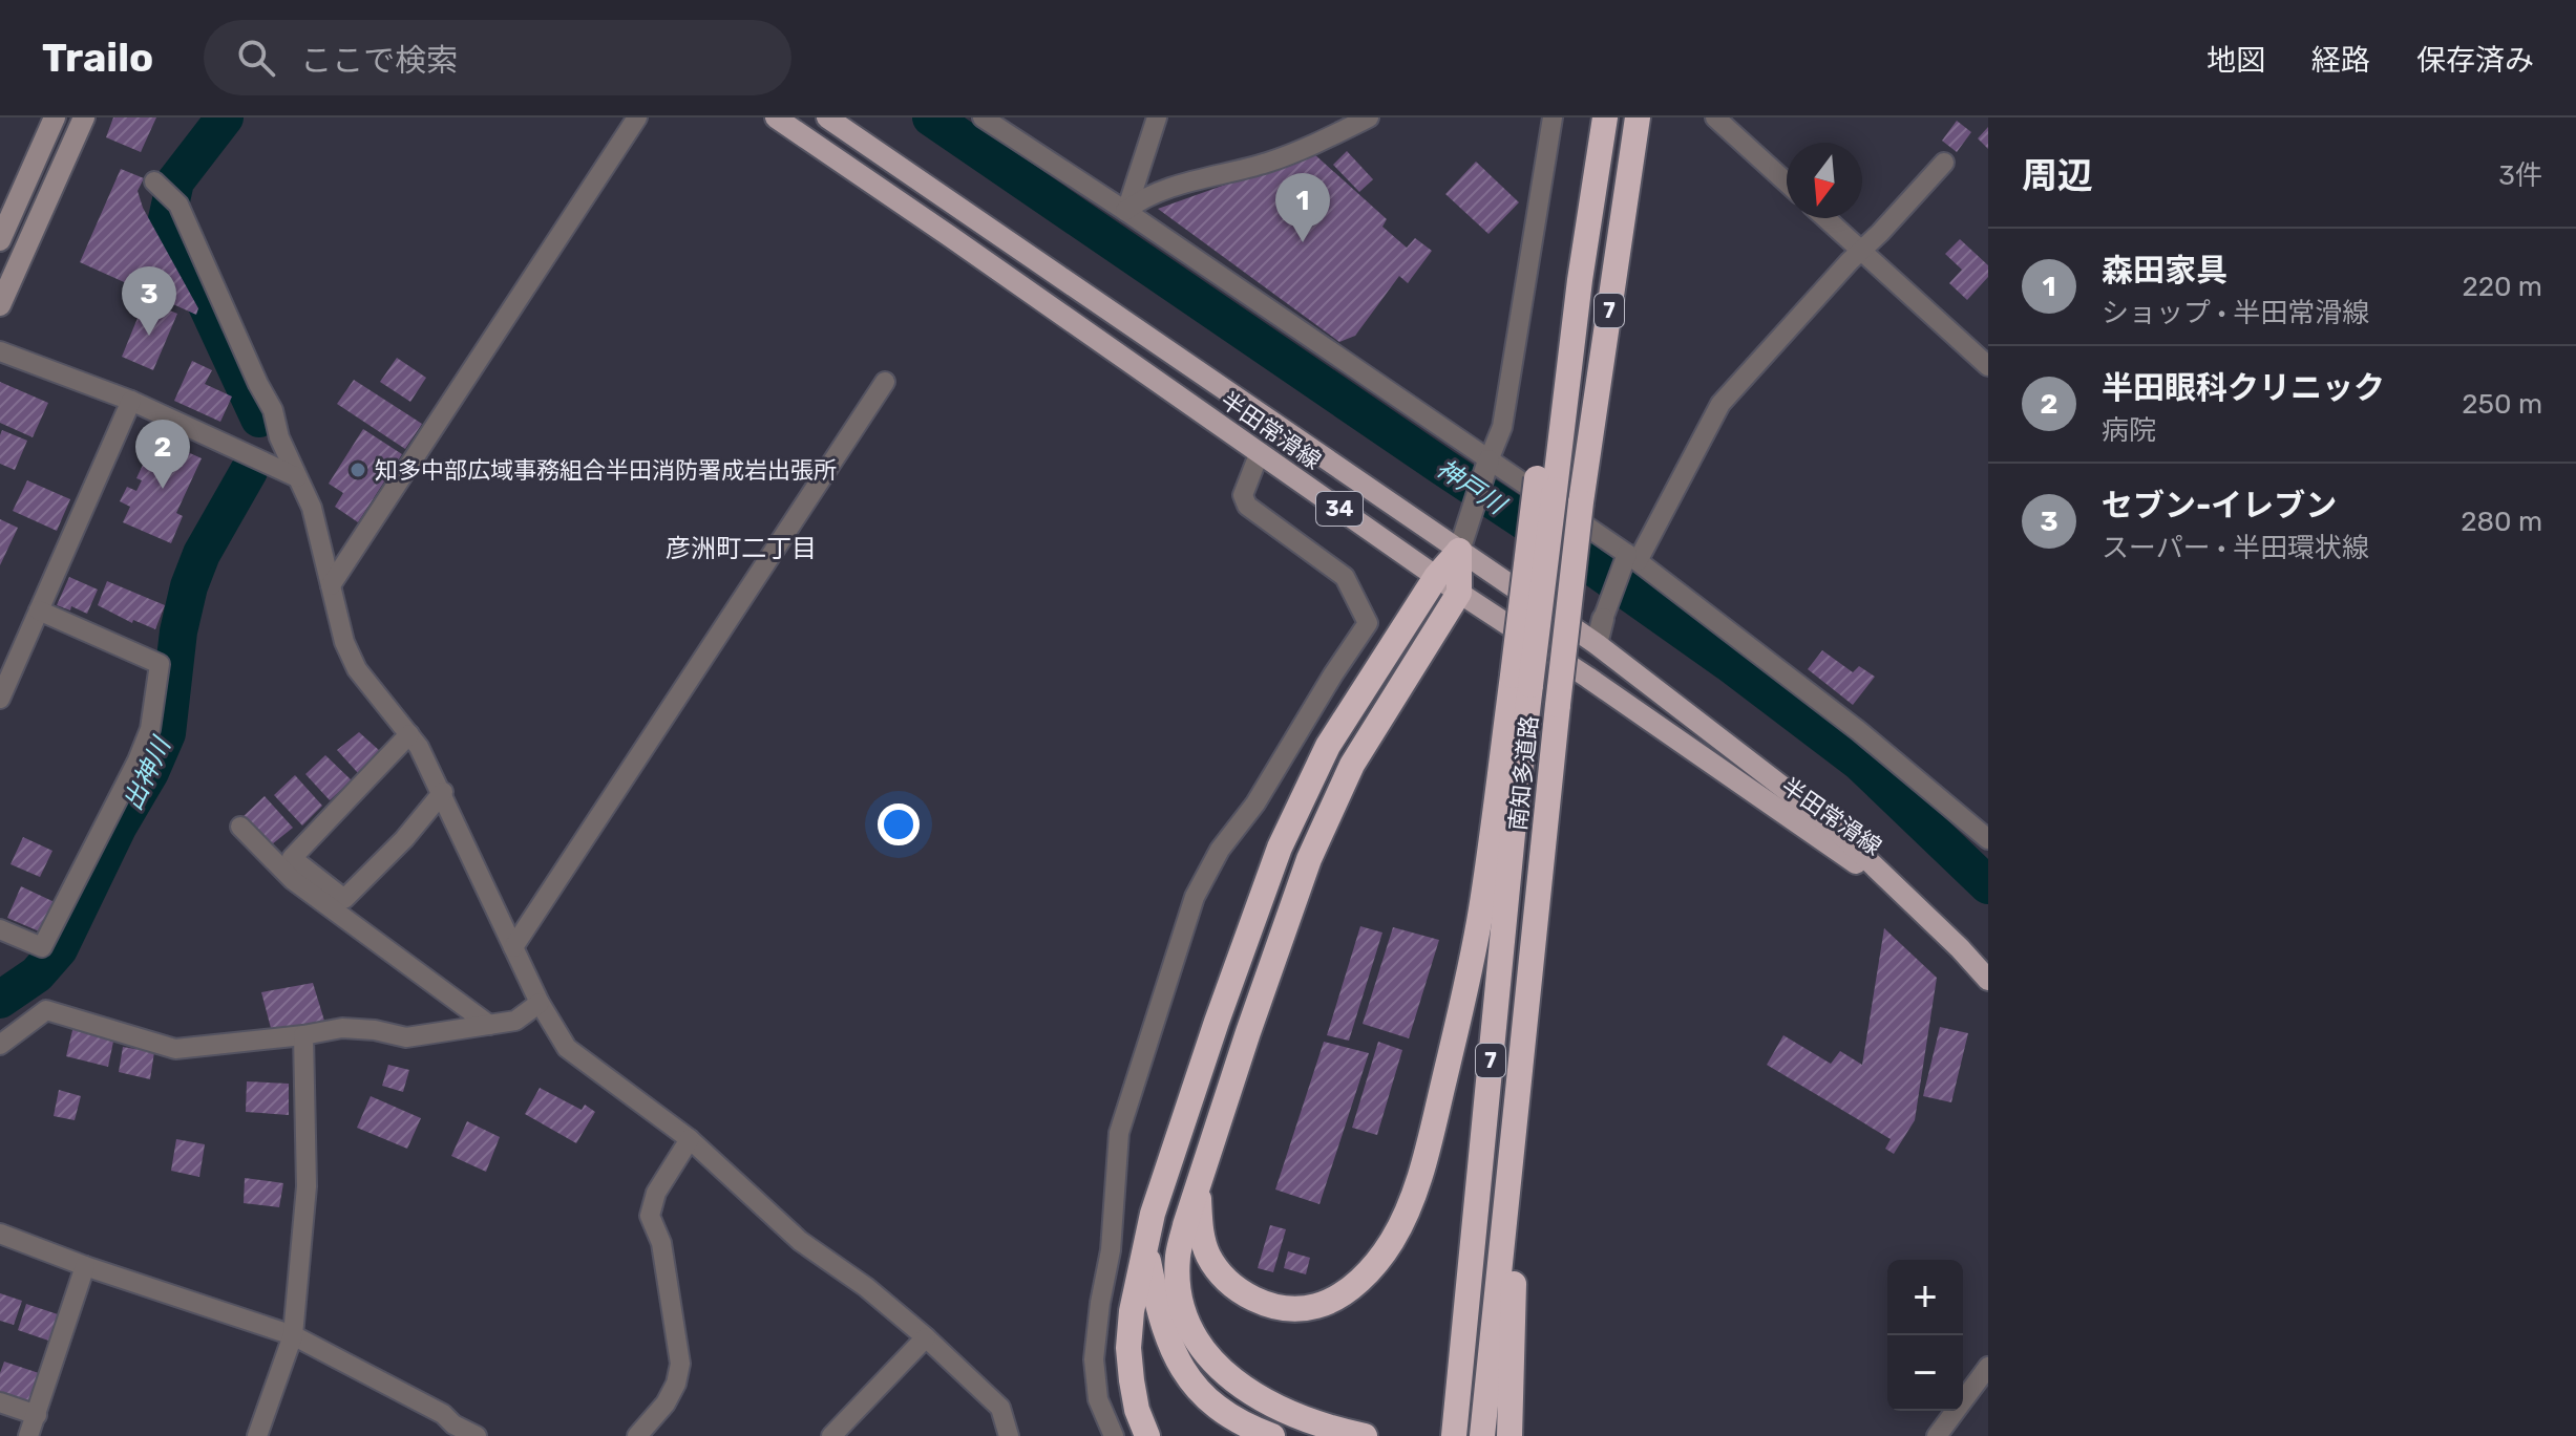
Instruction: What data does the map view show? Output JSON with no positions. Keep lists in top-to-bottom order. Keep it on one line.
{"streets":{"highway":["7","南知多道路"],"main road":["半田常滑線","34"]},"districts":["彦洲町二丁目"],"water":["神戸川","出神川"],"places":["知多中部広域事務組合半田消防署成岩出張所"],"north":"bottom","page":{"header":"Trailo","search":"ここで検索","nav":["地図","経路","保存済み"],"heading":["周辺","3件"],"pins":["1","3","2"],"list":[{"mark":"1","name":"森田家具","note":"ショップ · 半田常滑線","value":"220 m"},{"mark":"2","name":"半田眼科クリニック","note":"病院","value":"250 m"},{"mark":"3","name":"セブン-イレブン","note":"スーパー · 半田環状線","value":"280 m"}],"map_buttons":["+","−"]}}
